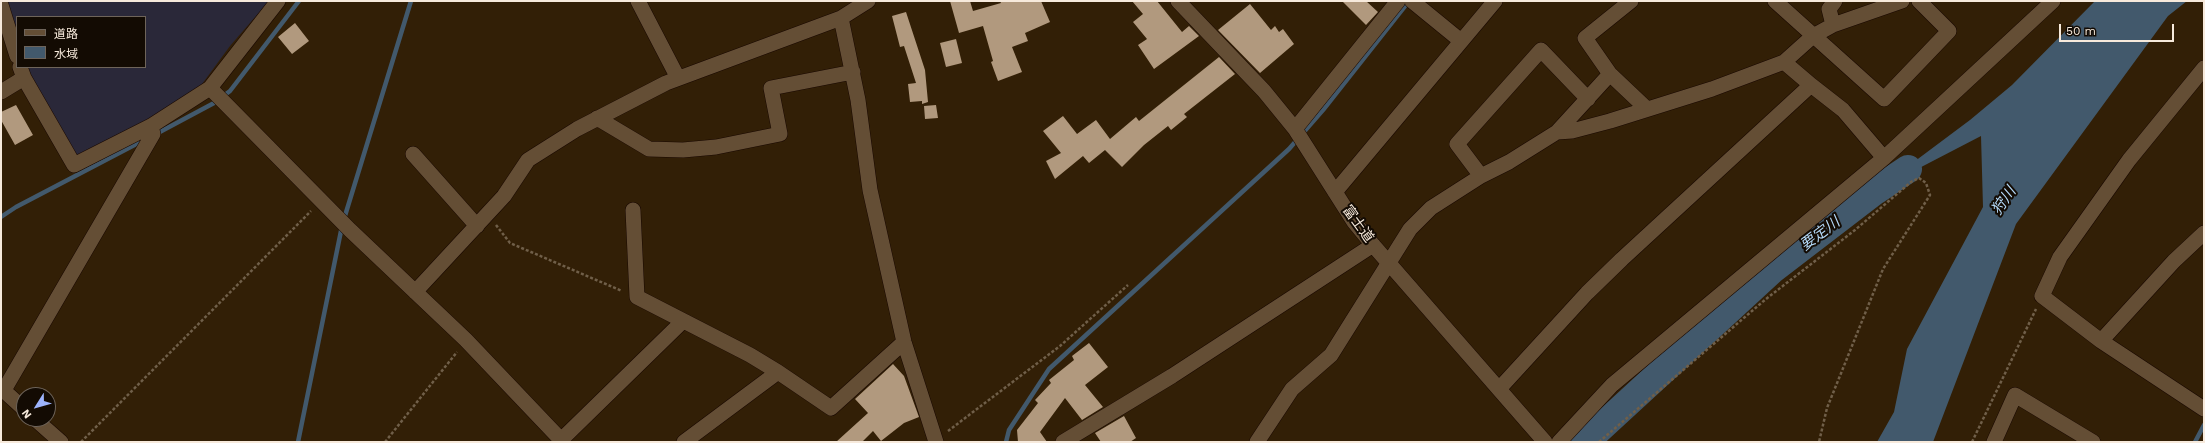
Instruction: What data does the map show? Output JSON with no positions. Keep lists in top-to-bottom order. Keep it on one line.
{"streets":{"street":["富士道"]},"water":["狩川","要定川"],"legend":["道路","水域"],"scale_bar":"50 m","north":"bottom left"}
